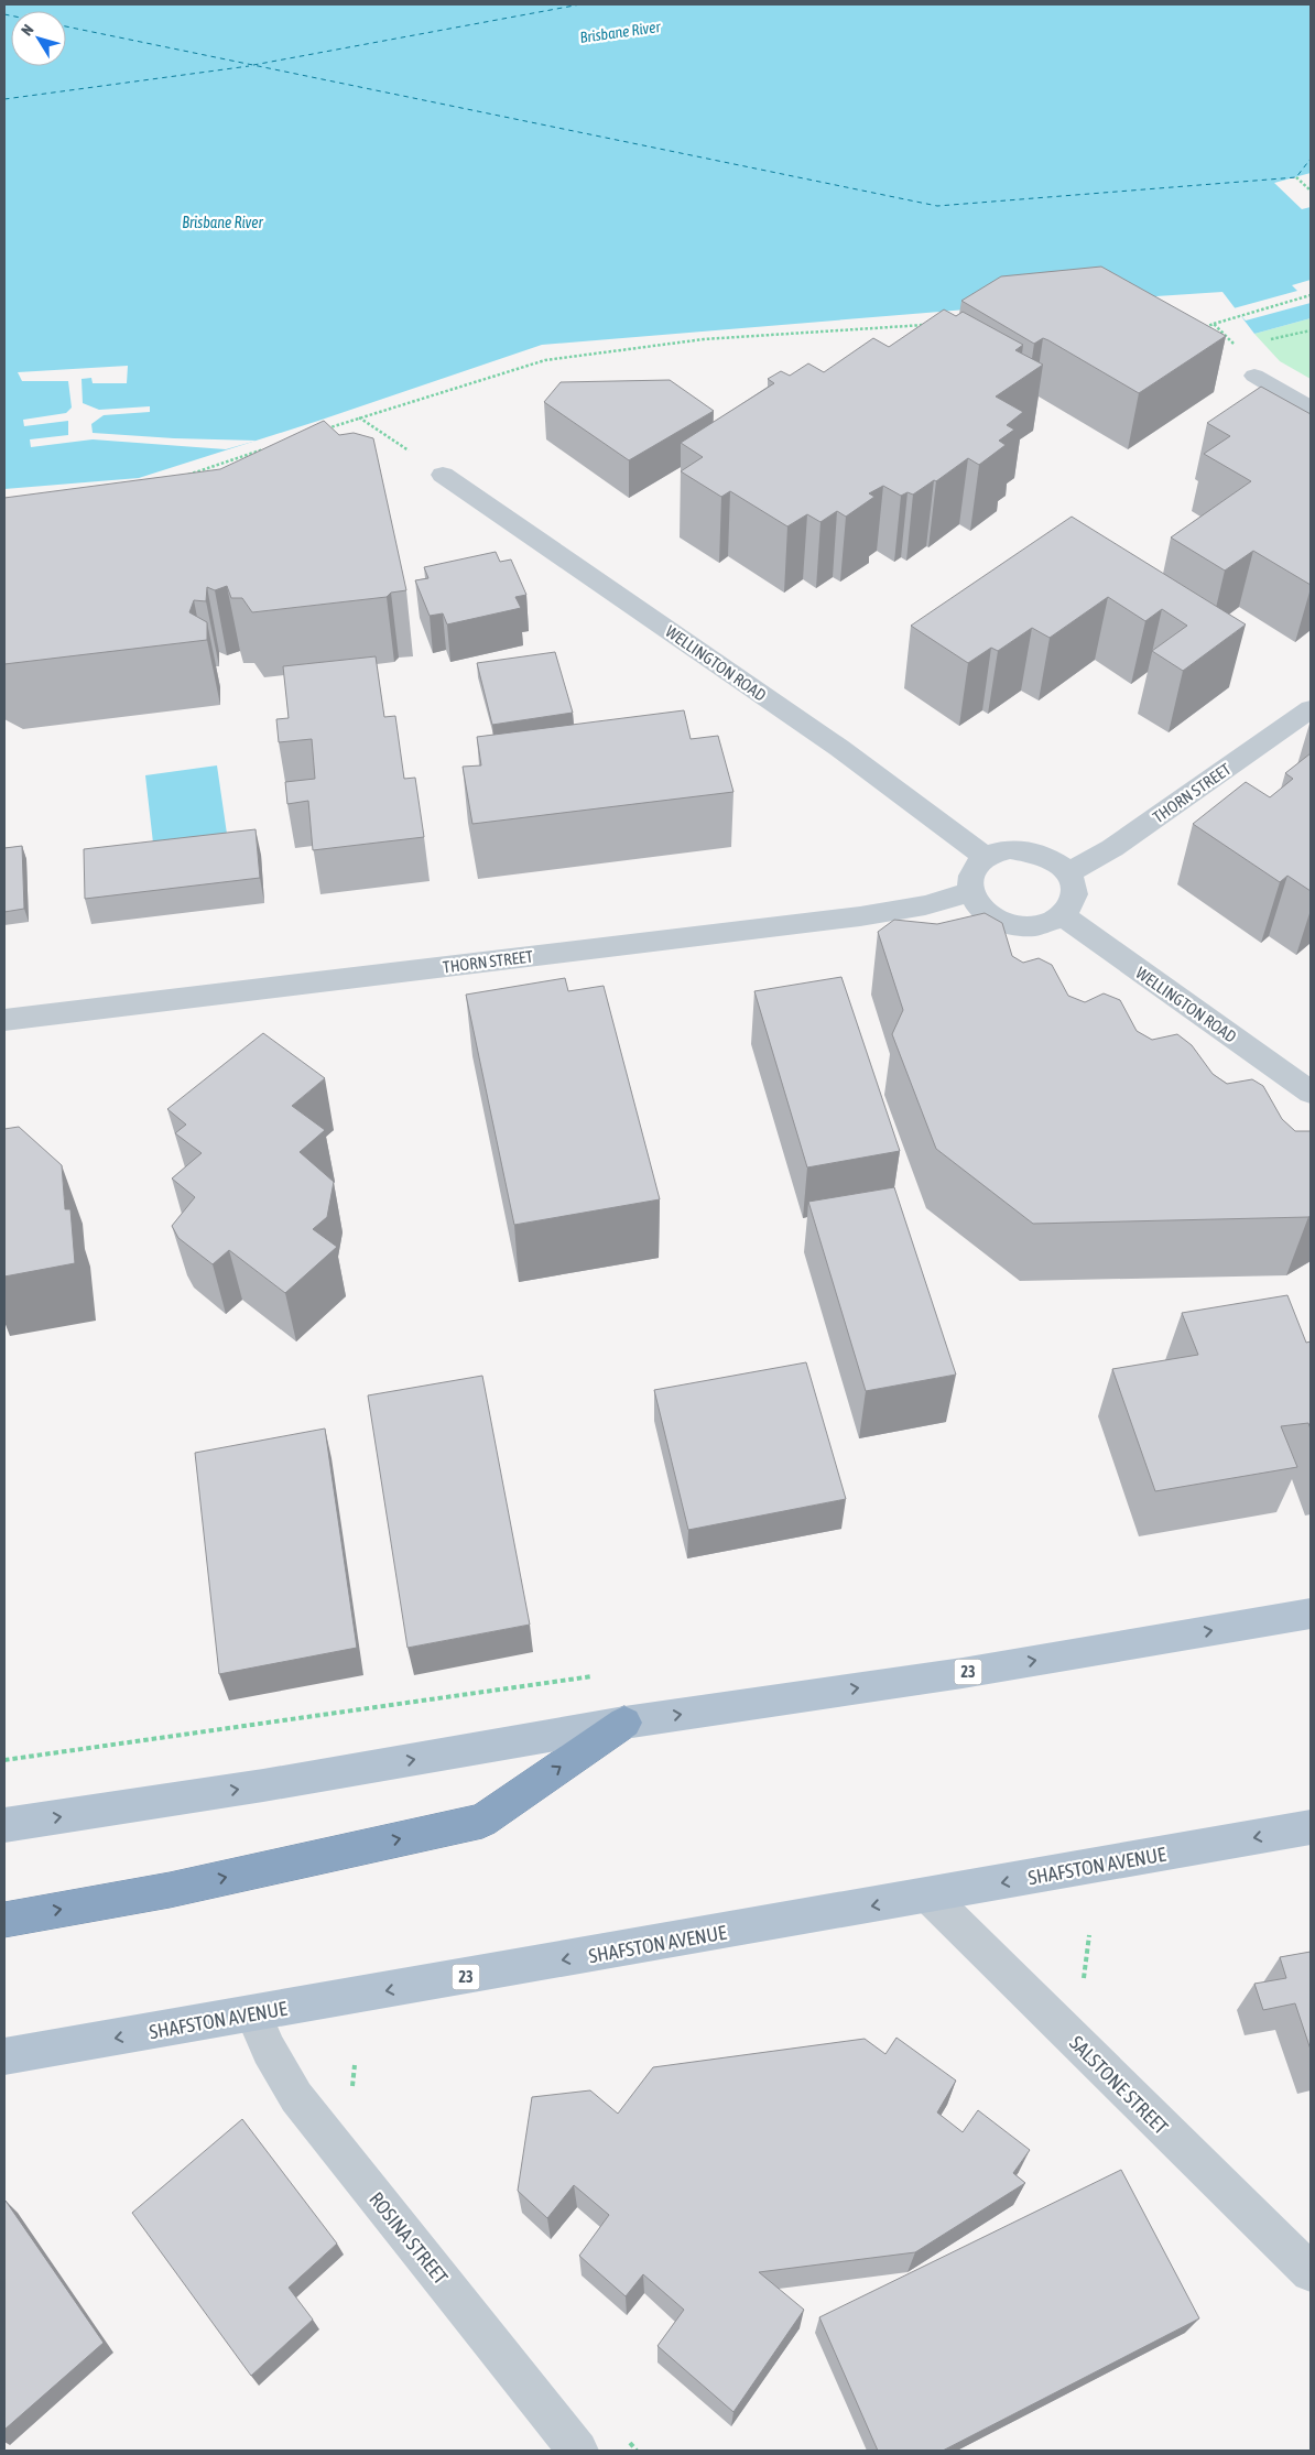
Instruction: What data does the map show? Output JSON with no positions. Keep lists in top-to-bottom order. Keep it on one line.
{"streets":{"main road":["23","SHAFSTON AVENUE"],"street":["WELLINGTON ROAD","THORN STREET","SALSTONE STREET","ROSINA STREET"]},"crossings":[["WELLINGTON ROAD","THORN STREET"],["SHAFSTON AVENUE","SALSTONE STREET"],["SHAFSTON AVENUE","ROSINA STREET"]],"water":["Brisbane River"],"north":"top left"}
